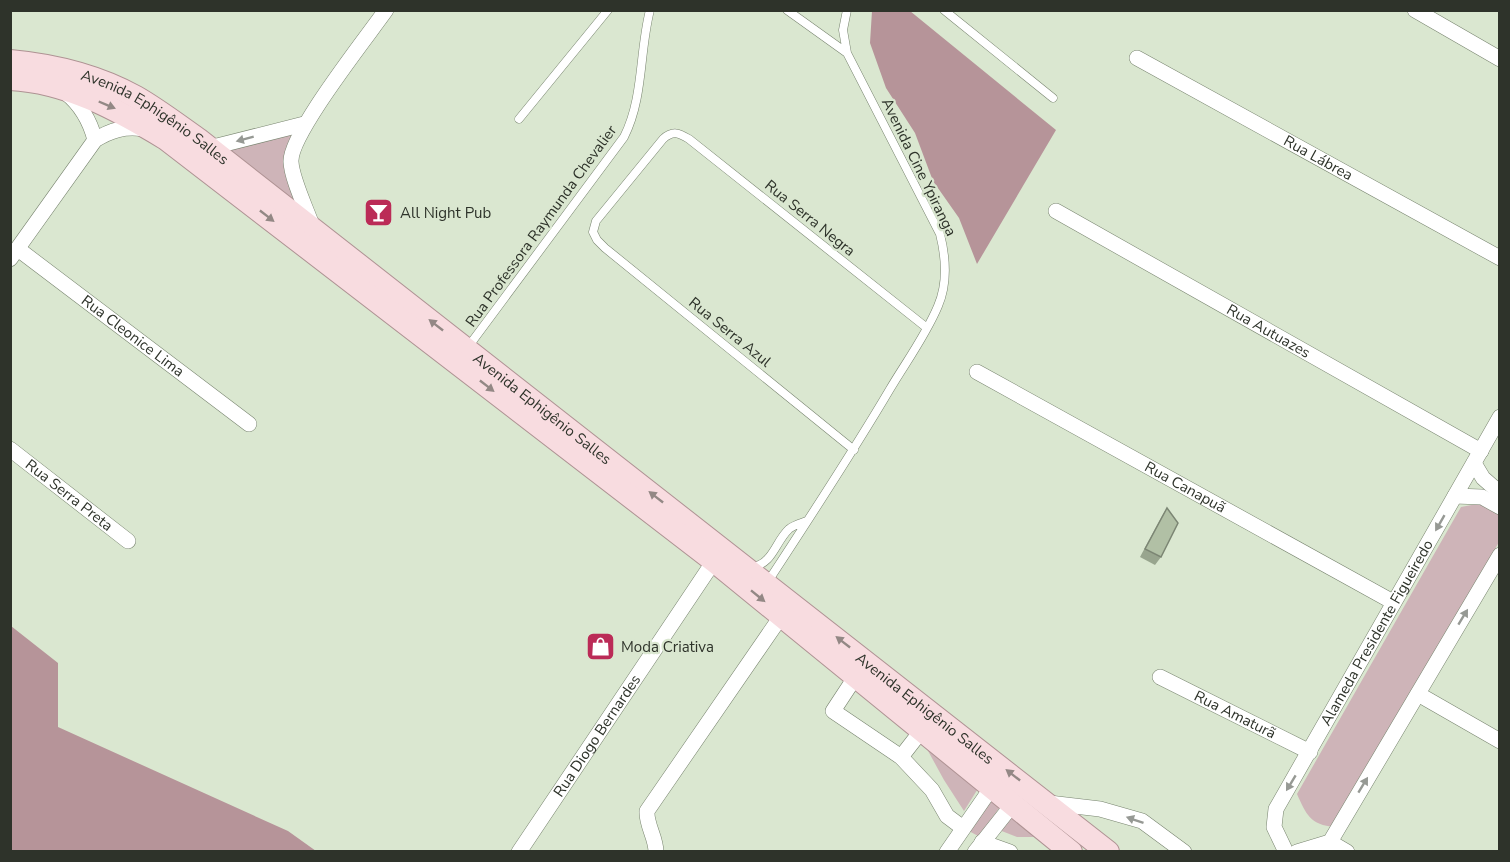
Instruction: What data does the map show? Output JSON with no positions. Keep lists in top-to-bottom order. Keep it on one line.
{"streets":{"main road":["Avenida Ephigênio Salles"],"street":["Rua Lábrea","Rua Autuazes","Rua Cleonice Lima","Rua Canapuã","Rua Serra Preta","Alameda Presidente Figueiredo","Rua Amaturã","Rua Diogo Bernardes"],"lane":["Avenida Cine Ypiranga","Rua Serra Negra","Rua Professora Raymunda Chevalier","Rua Serra Azul"]},"crossings":[["Avenida Ephigênio Salles","Avenida Cine Ypiranga"],["Avenida Ephigênio Salles","Rua Professora Raymunda Chevalier"],["Avenida Ephigênio Salles","Rua Diogo Bernardes"],["Avenida Cine Ypiranga","Rua Serra Negra"],["Avenida Cine Ypiranga","Rua Serra Azul"],["Rua Serra Negra","Rua Serra Azul"],["Rua Autuazes","Alameda Presidente Figueiredo"],["Rua Canapuã","Alameda Presidente Figueiredo"],["Alameda Presidente Figueiredo","Rua Amaturã"]],"places":{"bar":["All Night Pub"],"shop":["Moda Criativa"]}}
